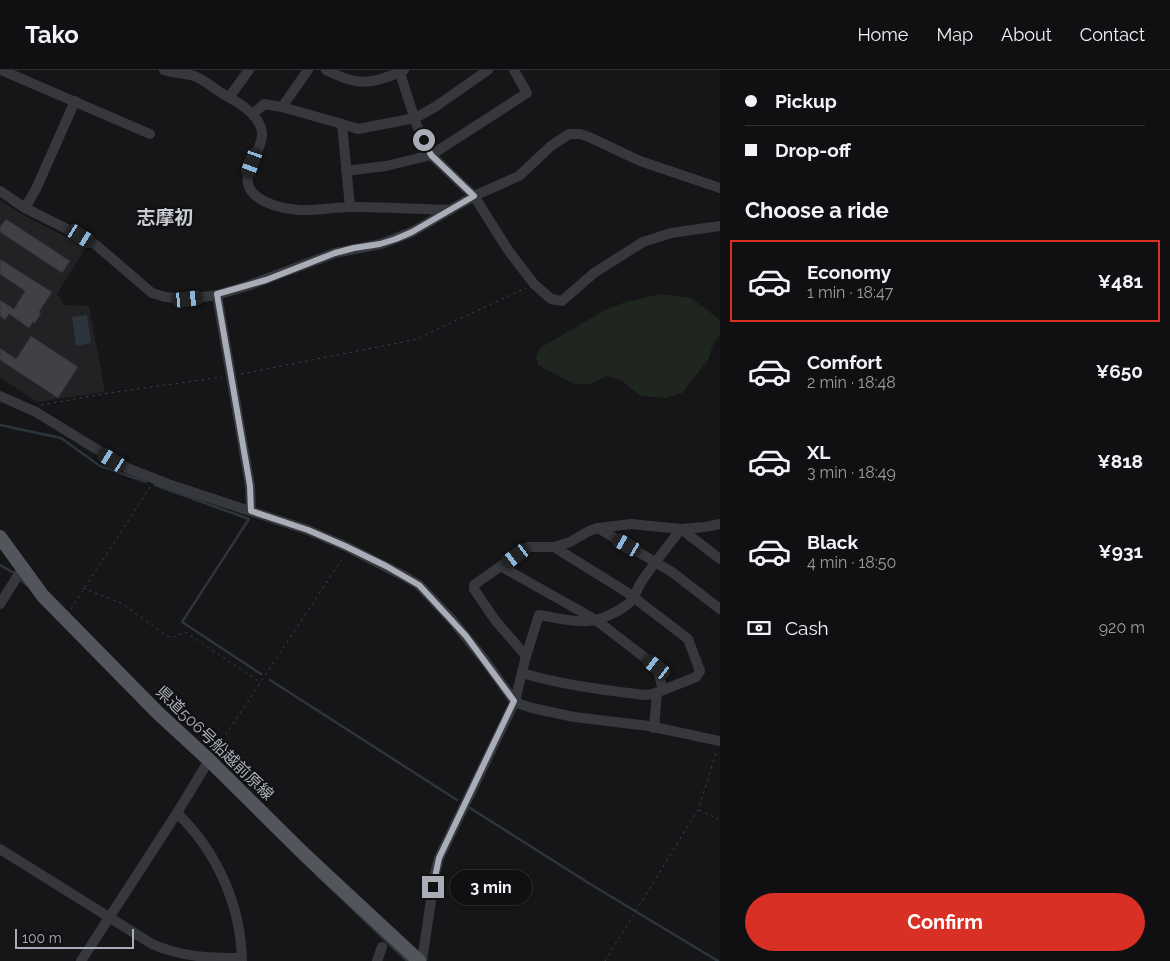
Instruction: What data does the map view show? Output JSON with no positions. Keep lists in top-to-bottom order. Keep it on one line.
{"streets":{"main road":["県道506号船越前原線"]},"districts":["志摩初"],"scale_bar":"100 m","page":{"header":"Tako","nav":["Home","Map","About","Contact"],"banner":["Pickup","Drop-off"],"heading":"Choose a ride","list":[{"name":"Economy","note":"1 min · 18:47","value":"¥481"},{"name":"Comfort","note":"2 min · 18:48","value":"¥650"},{"name":"XL","note":"3 min · 18:49","value":"¥818"},{"name":"Black","note":"4 min · 18:50","value":"¥931"}],"pay":["Cash","920 m"],"bubble":"3 min","buttons":"Confirm","scale":"100 m"}}
